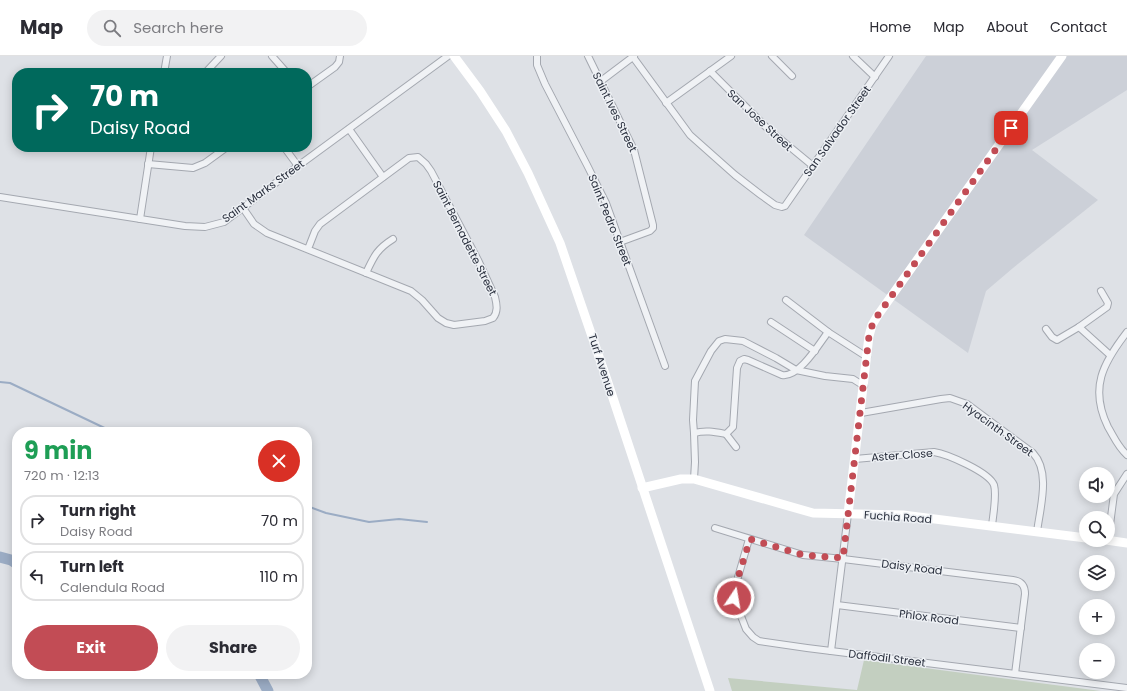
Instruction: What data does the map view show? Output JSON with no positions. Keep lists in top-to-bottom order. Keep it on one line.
{"streets":{"street":["Saint Ives Street","San Jose Street","San Salvador Street","Saint Marks Street","Saint Pedro Street","Saint Bernadette Street","Turf Avenue","Hyacinth Street","Aster Close","Fuchia Road","Daisy Road","Phlox Road","Daffodil Street"]},"crossings":[["Saint Ives Street","Saint Pedro Street"],["San Jose Street","San Salvador Street"],["Saint Marks Street","Saint Bernadette Street"],["Turf Avenue","Fuchia Road"],["Hyacinth Street","Fuchia Road"],["Aster Close","Fuchia Road"],["Daisy Road","Phlox Road"],["Daisy Road","Daffodil Street"]],"page":{"header":"Map","search":"Search here","nav":["Home","Map","About","Contact"],"turn":["70 m","Daisy Road"],"heading":["9 min","720 m · 12:13"],"map_buttons":["+","−"],"list":[{"name":"Turn right","note":"Daisy Road","value":"70 m"},{"name":"Turn left","note":"Calendula Road","value":"110 m"}],"buttons":["Exit","Share"]}}
